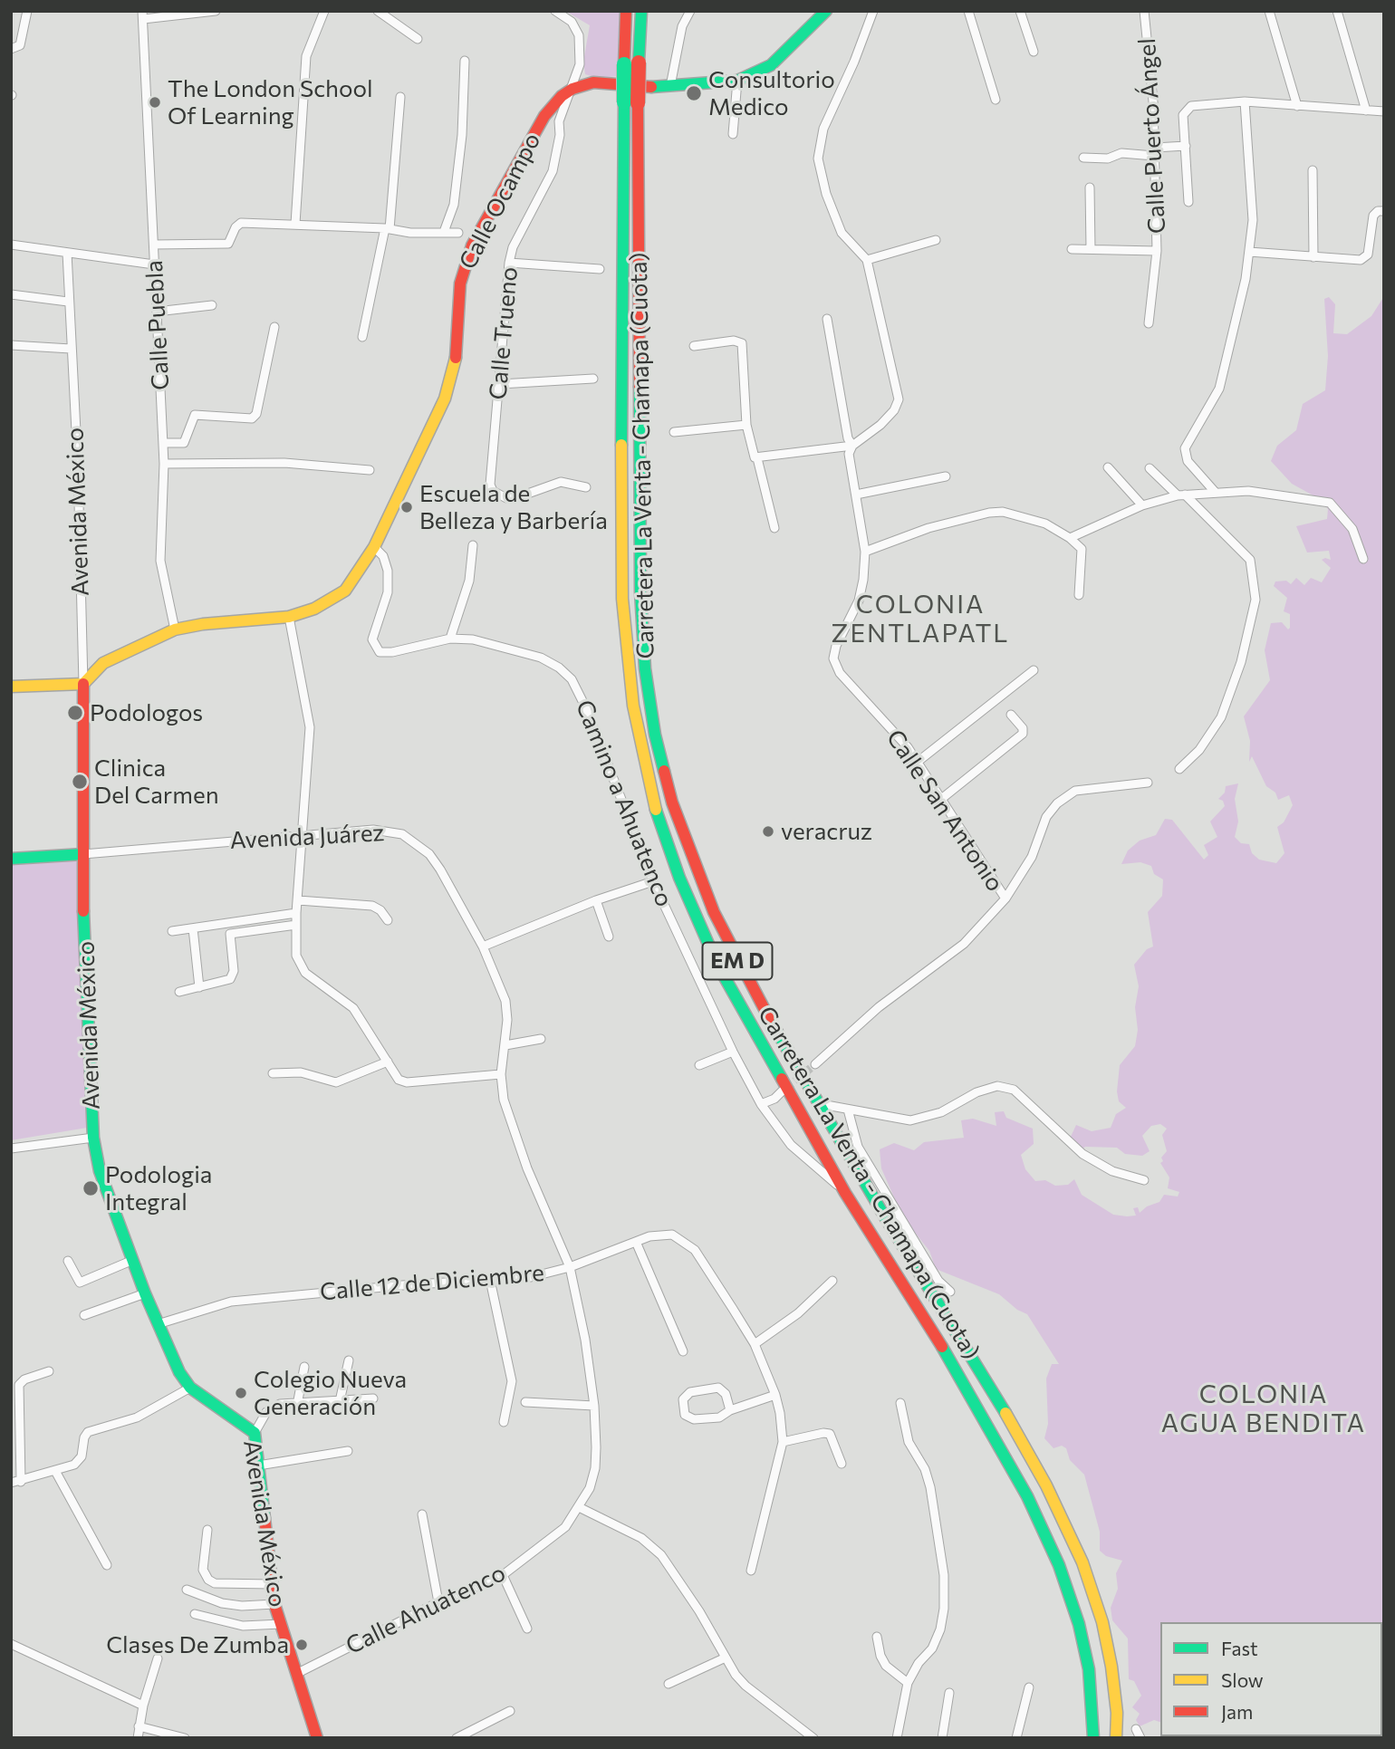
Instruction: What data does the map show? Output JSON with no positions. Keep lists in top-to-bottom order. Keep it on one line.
{"streets":{"main road":["Calle Ocampo","Carretera La Venta - Chamapa (Cuota)","Avenida México","Avenida Juárez","EM D"],"street":["Calle Puerto Ángel","Calle Puebla","Calle Trueno","Camino a Ahuatenco","Calle San Antonio","Calle 12 de Diciembre","Calle Ahuatenco"]},"crossings":[["Calle Ocampo","Calle Puebla"],["Calle Ocampo","Calle Trueno"],["Calle Ocampo","Avenida México"],["Calle Ocampo","Camino a Ahuatenco"],["Carretera La Venta - Chamapa (Cuota)","Camino a Ahuatenco"],["Avenida México","Avenida Juárez"],["Avenida México","Calle 12 de Diciembre"],["Avenida México","Calle Ahuatenco"],["Avenida Juárez","Calle 12 de Diciembre"],["Avenida Juárez","Calle Ahuatenco"]],"districts":["COLONIA ZENTLAPATL","COLONIA AGUA BENDITA"],"places":["Consultorio Medico","The London School Of Learning","Escuela de Belleza y Barbería","Podologos","Clinica Del Carmen","veracruz","Podologia Integral","Colegio Nueva Generación","Clases De Zumba"],"legend":["Fast","Slow","Jam"]}
